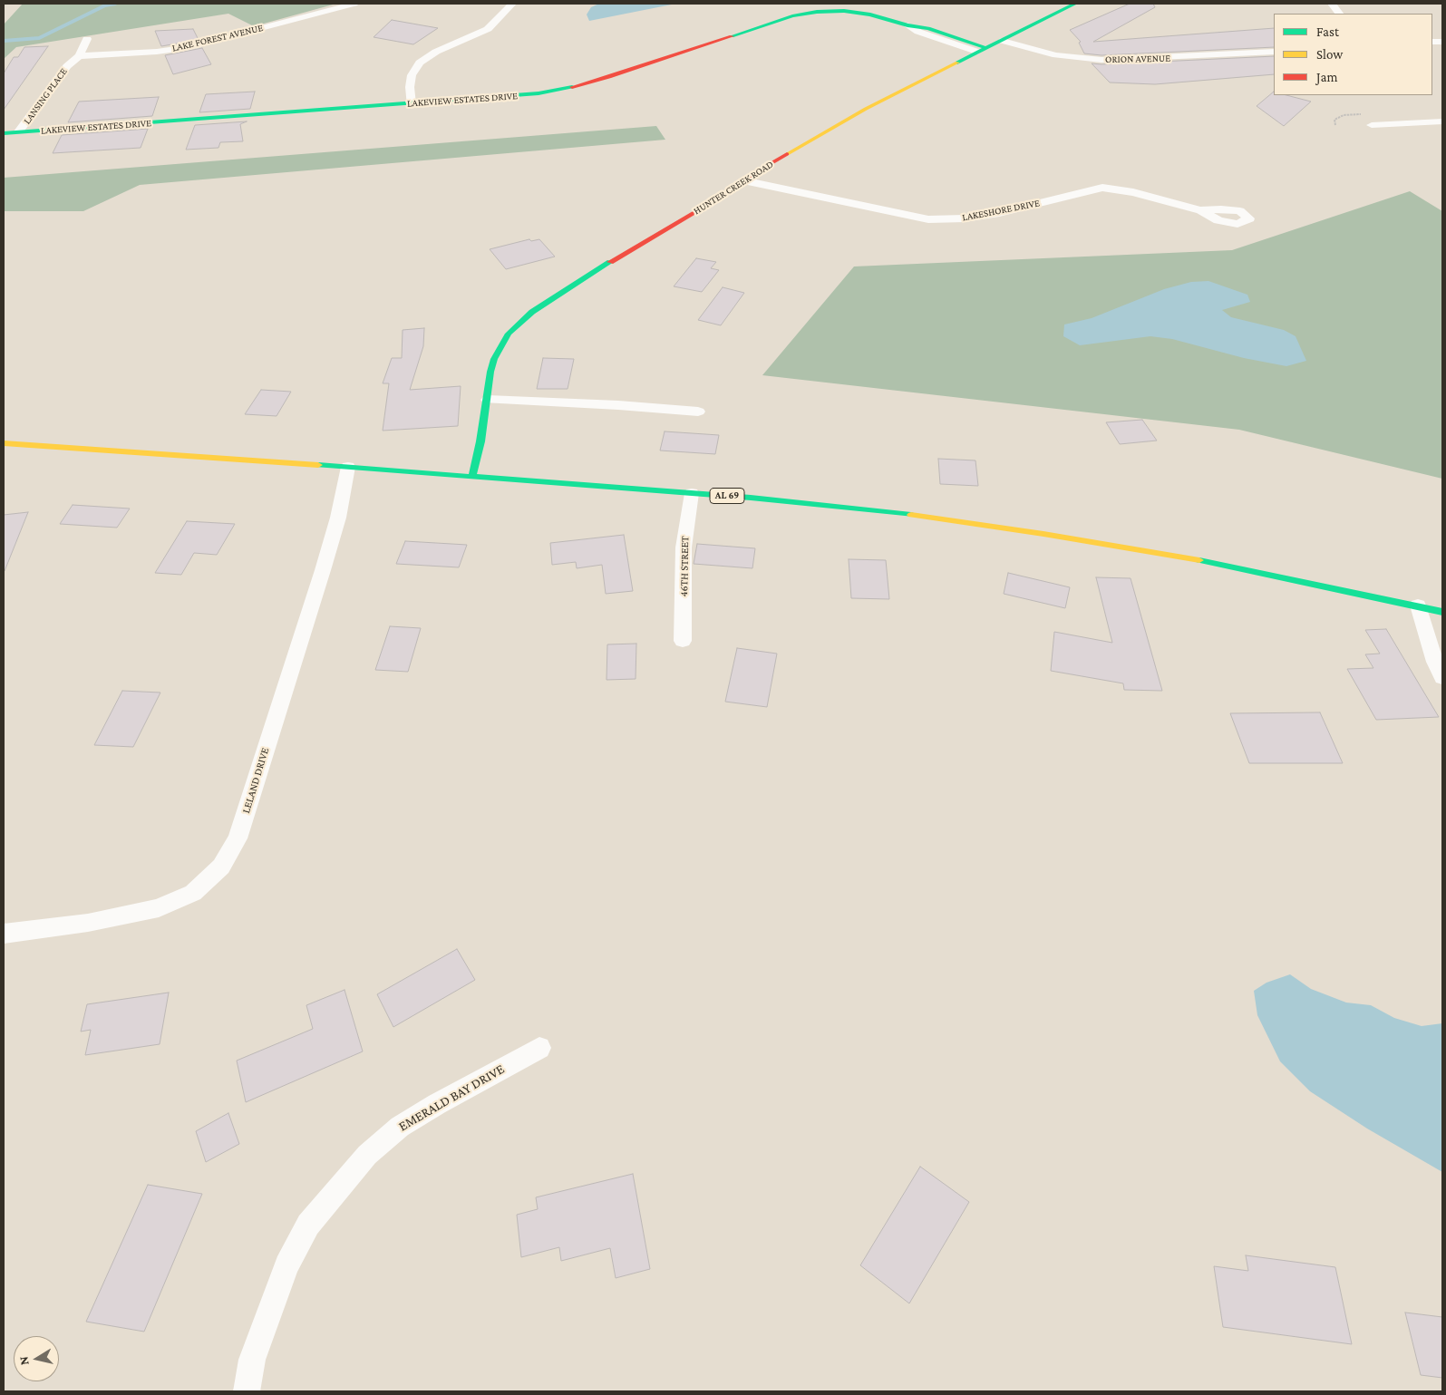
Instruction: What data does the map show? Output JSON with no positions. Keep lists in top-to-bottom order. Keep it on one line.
{"streets":{"main road":["LAKEVIEW ESTATES DRIVE","HUNTER CREEK ROAD","AL 69"],"street":["LAKE FOREST AVENUE","ORION AVENUE","LANSING PLACE","LAKESHORE DRIVE","46TH STREET","LELAND DRIVE","EMERALD BAY DRIVE"]},"crossings":[["LAKE FOREST AVENUE","LANSING PLACE"],["ORION AVENUE","HUNTER CREEK ROAD"],["LANSING PLACE","LAKEVIEW ESTATES DRIVE"],["LAKEVIEW ESTATES DRIVE","HUNTER CREEK ROAD"],["HUNTER CREEK ROAD","LAKESHORE DRIVE"],["HUNTER CREEK ROAD","AL 69"],["AL 69","46TH STREET"],["AL 69","LELAND DRIVE"]],"legend":["Fast","Slow","Jam"],"north":"left"}
